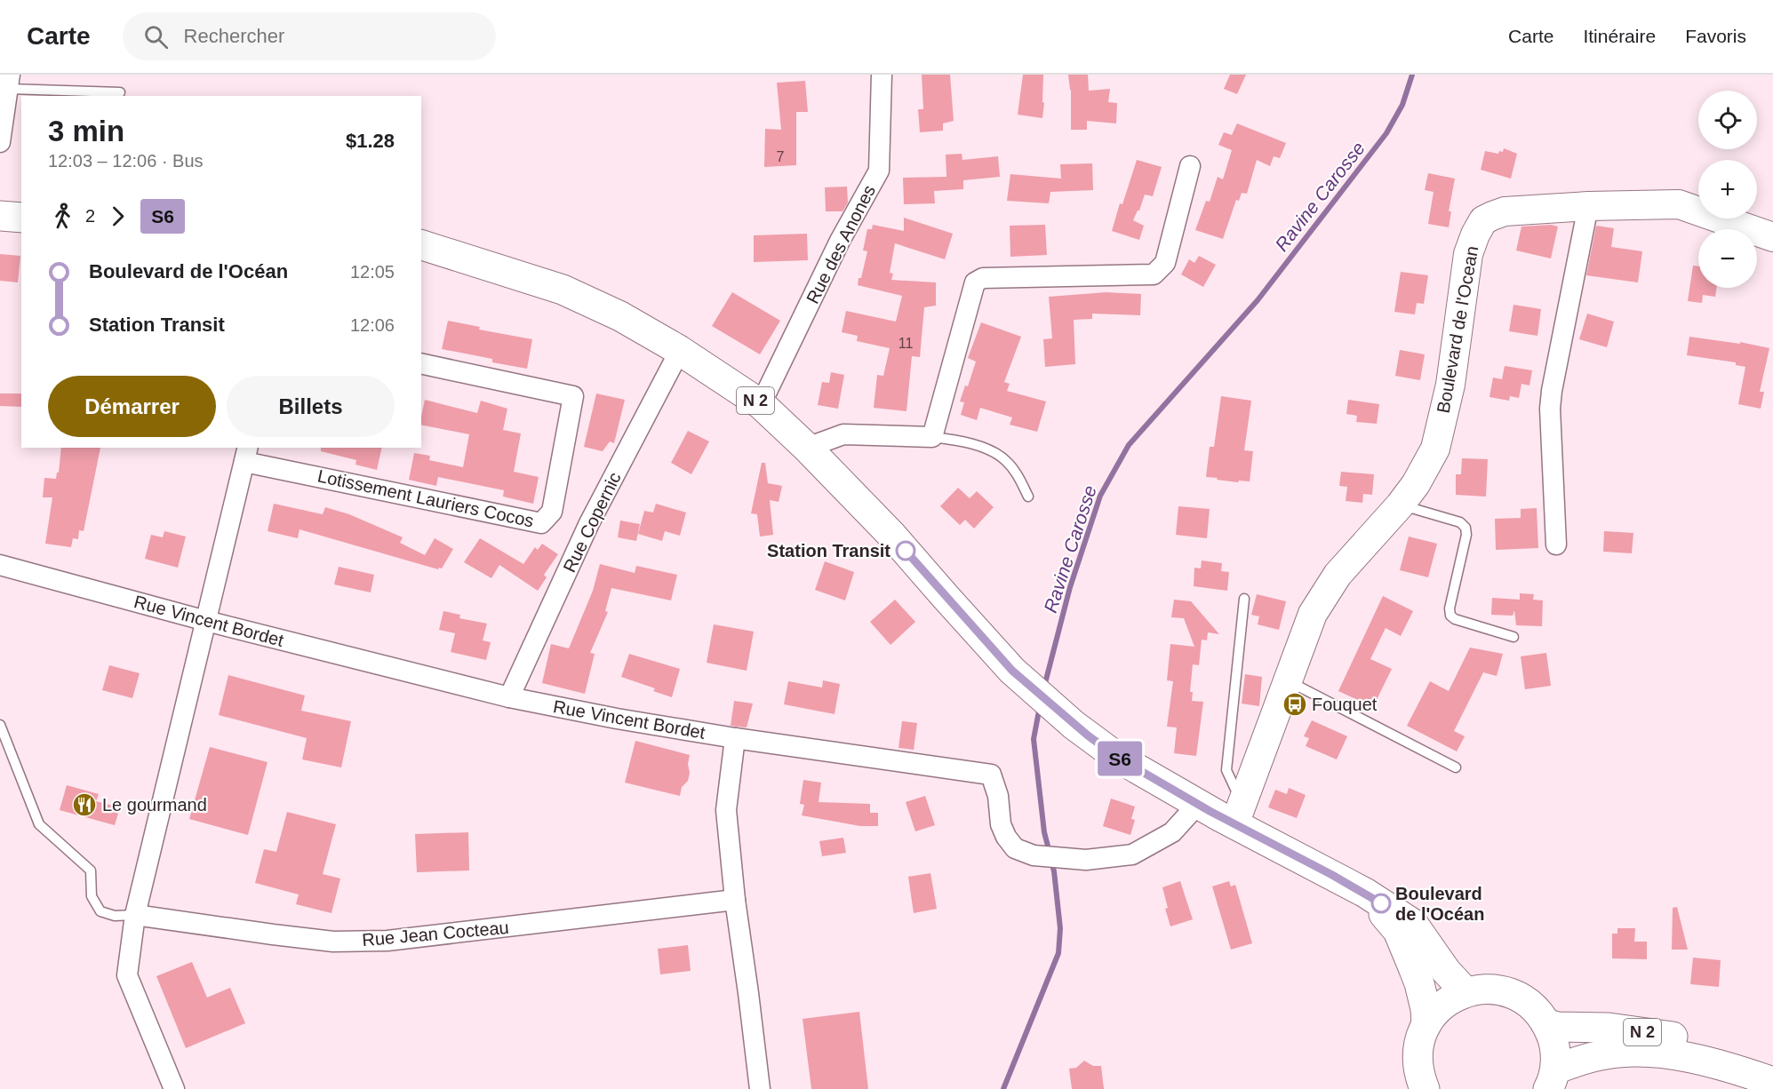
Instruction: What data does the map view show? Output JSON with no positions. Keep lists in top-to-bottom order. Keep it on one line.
{"streets":{"main road":["N 2"],"street":["Rue des Anones","Boulevard de l'Ocean","Lotissement Lauriers Cocos","Rue Copernic","Rue Vincent Bordet","Rue Jean Cocteau"]},"crossings":[["Rue des Anones","N 2"],["Boulevard de l'Ocean","N 2"],["N 2","Rue Copernic"],["N 2","Rue Vincent Bordet"],["Rue Copernic","Rue Vincent Bordet"]],"water":["Ravine Carosse"],"places":{"other":["Station Transit","Boulevard de l'Océan"],"bus stop":["Fouquet"],"restaurant":["Le gourmand"]},"lines":["bus line S6"],"house_numbers":["7","11"],"page":{"header":"Carte","search":"Rechercher","nav":["Carte","Itinéraire","Favoris"],"on_map":"S6","map_buttons":["+","−"],"heading":["3 min","12:03 – 12:06 · Bus","$1.28"],"legs":["2","S6"],"list":[{"name":"Boulevard de l'Océan","value":"12:05"},{"name":"Station Transit","value":"12:06"}],"buttons":["Démarrer","Billets"]}}
